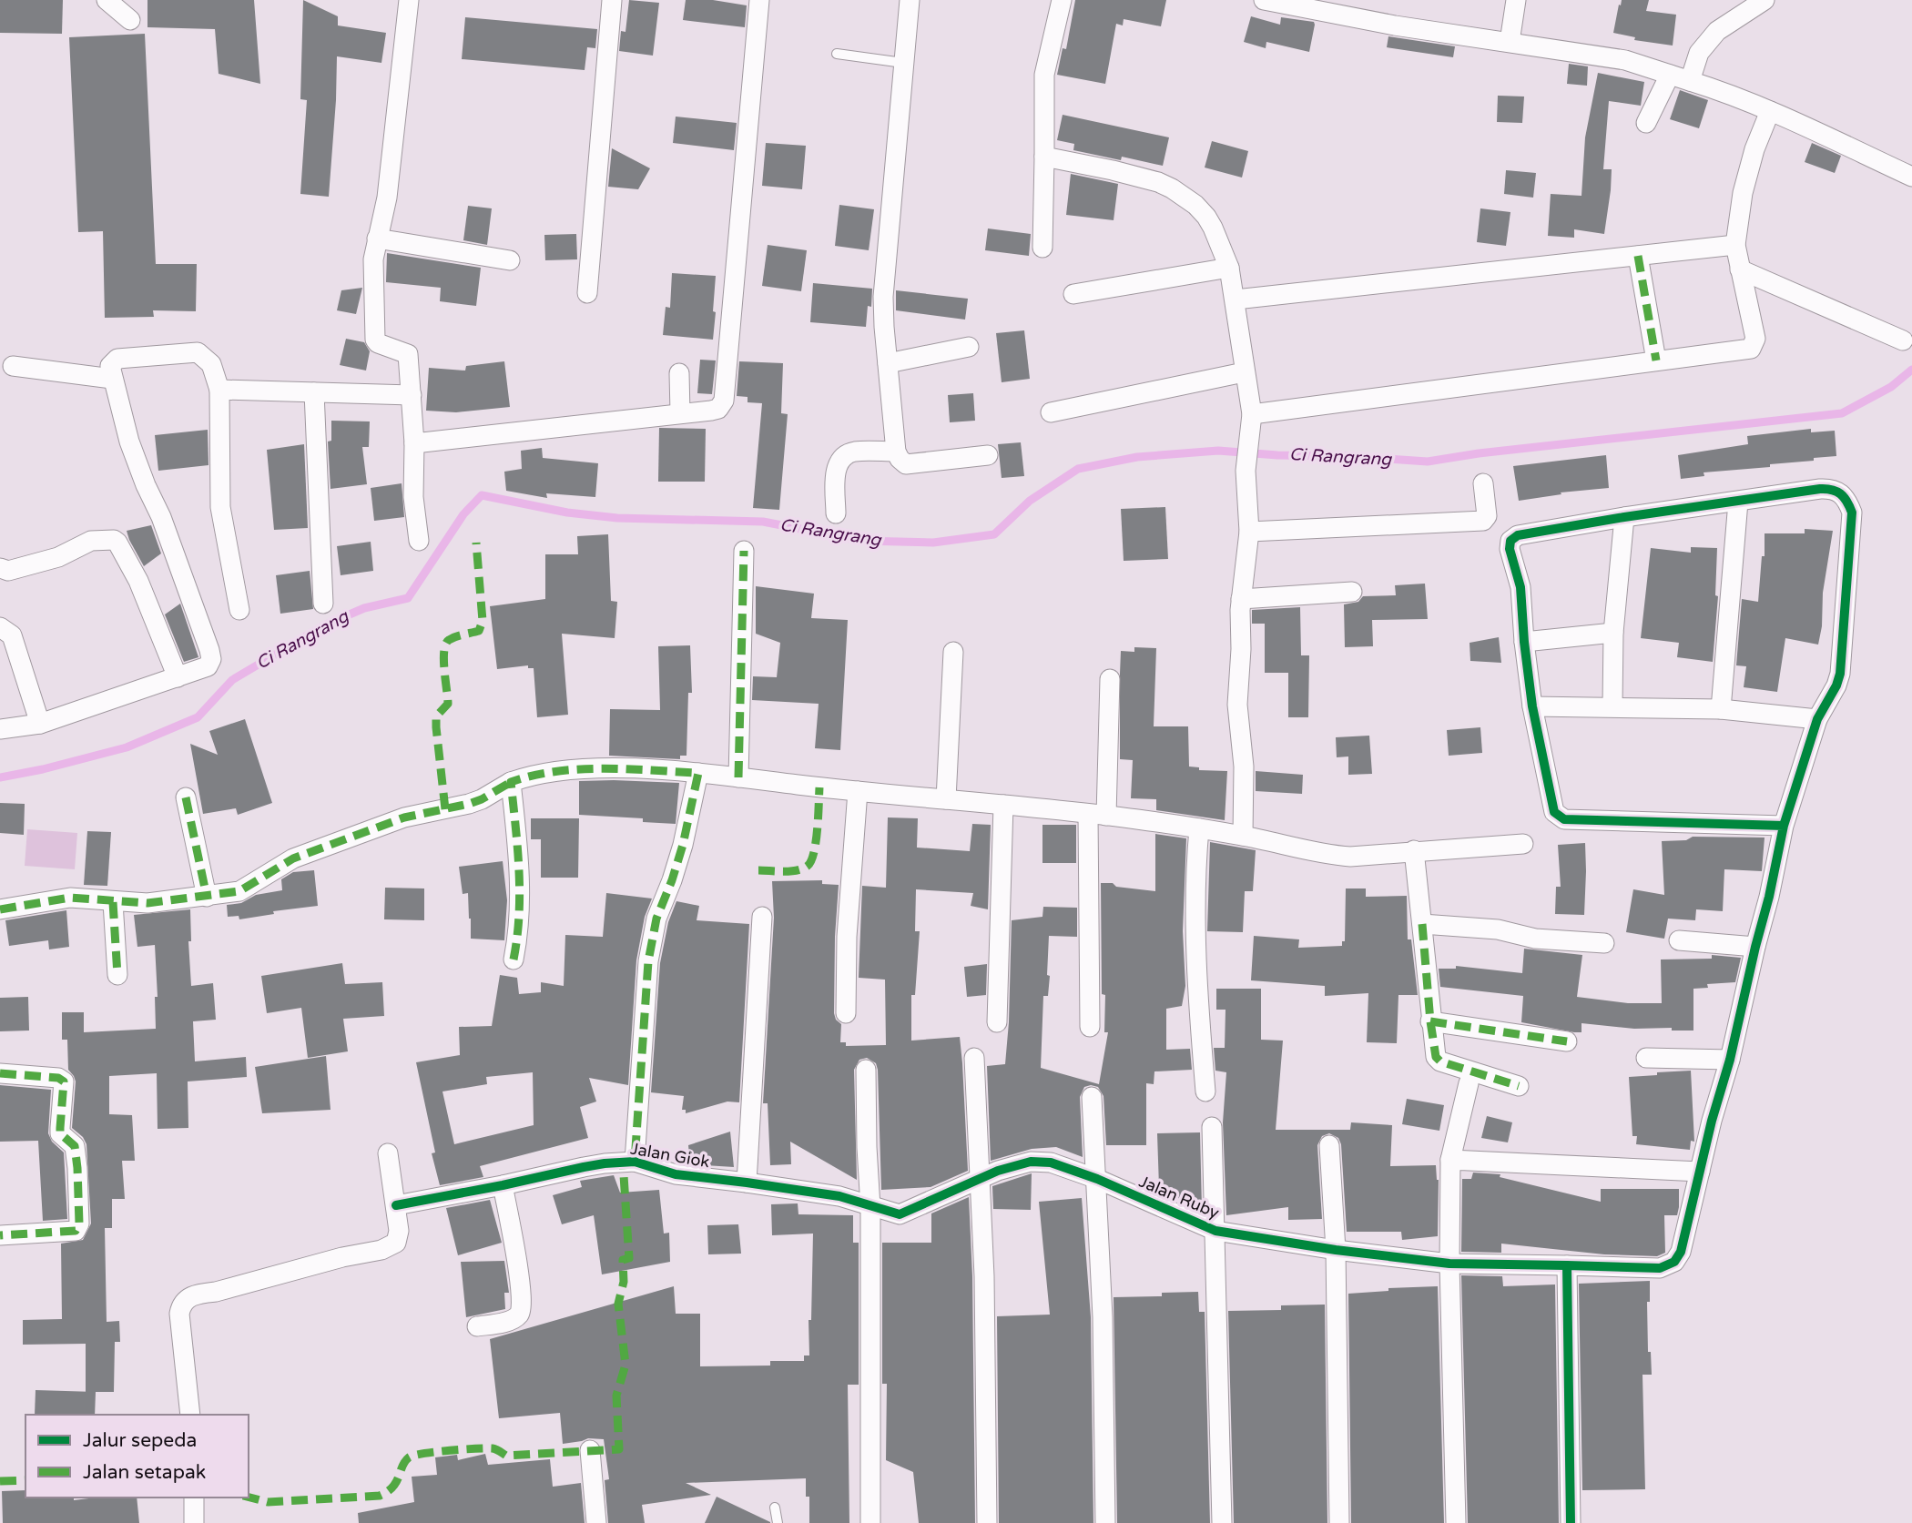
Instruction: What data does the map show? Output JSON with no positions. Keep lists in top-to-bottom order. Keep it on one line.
{"streets":{"street":["Jalan Giok","Jalan Ruby"]},"crossings":[["Jalan Giok","Jalan Ruby"]],"water":["Ci Rangrang"],"legend":["Jalur sepeda","Jalan setapak"]}
